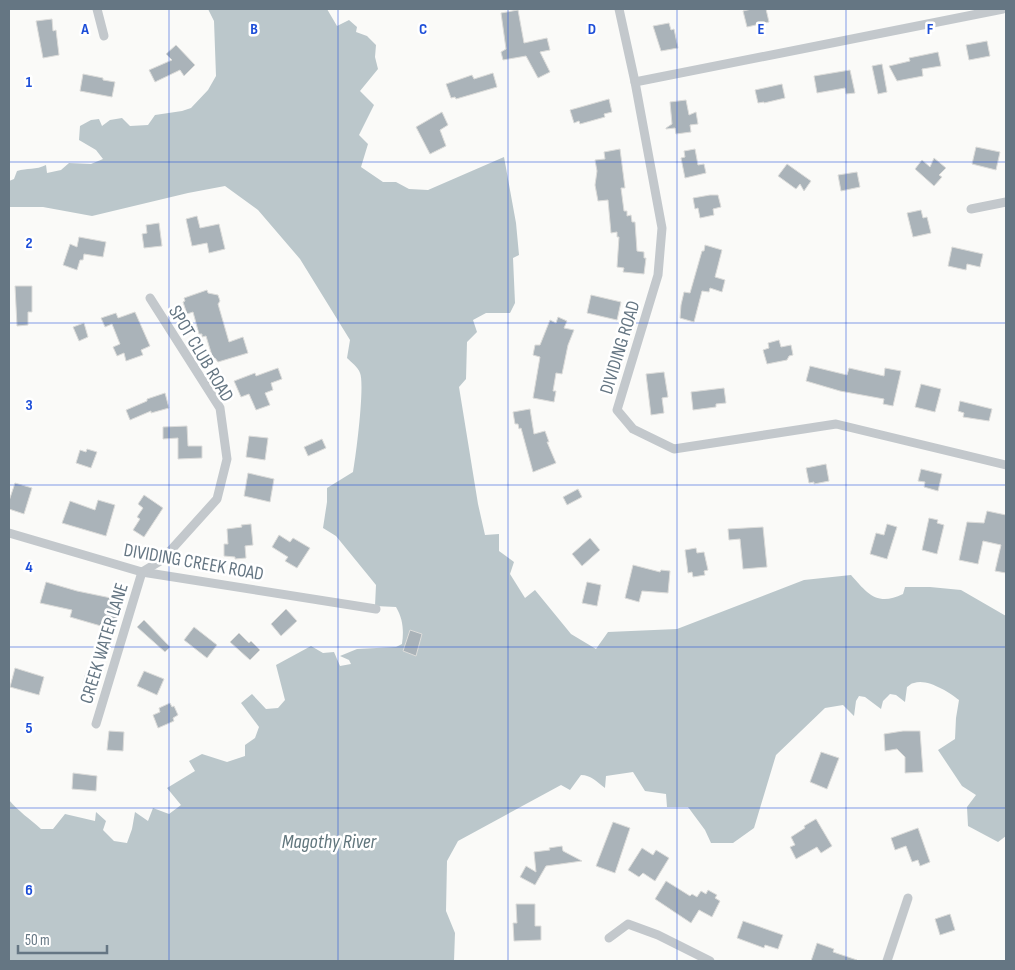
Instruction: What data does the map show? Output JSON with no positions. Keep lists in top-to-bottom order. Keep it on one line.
{"streets":{"street":["DIVIDING ROAD","SPOT CLUB ROAD","DIVIDING CREEK ROAD","CREEK WATER LANE"]},"crossings":[["SPOT CLUB ROAD","DIVIDING CREEK ROAD"],["SPOT CLUB ROAD","CREEK WATER LANE"],["DIVIDING CREEK ROAD","CREEK WATER LANE"]],"water":["Magothy River"],"scale_bar":"50 m","grid":{"columns":["A","B","C","D","E","F"],"rows":["1","2","3","4","5","6"]}}
